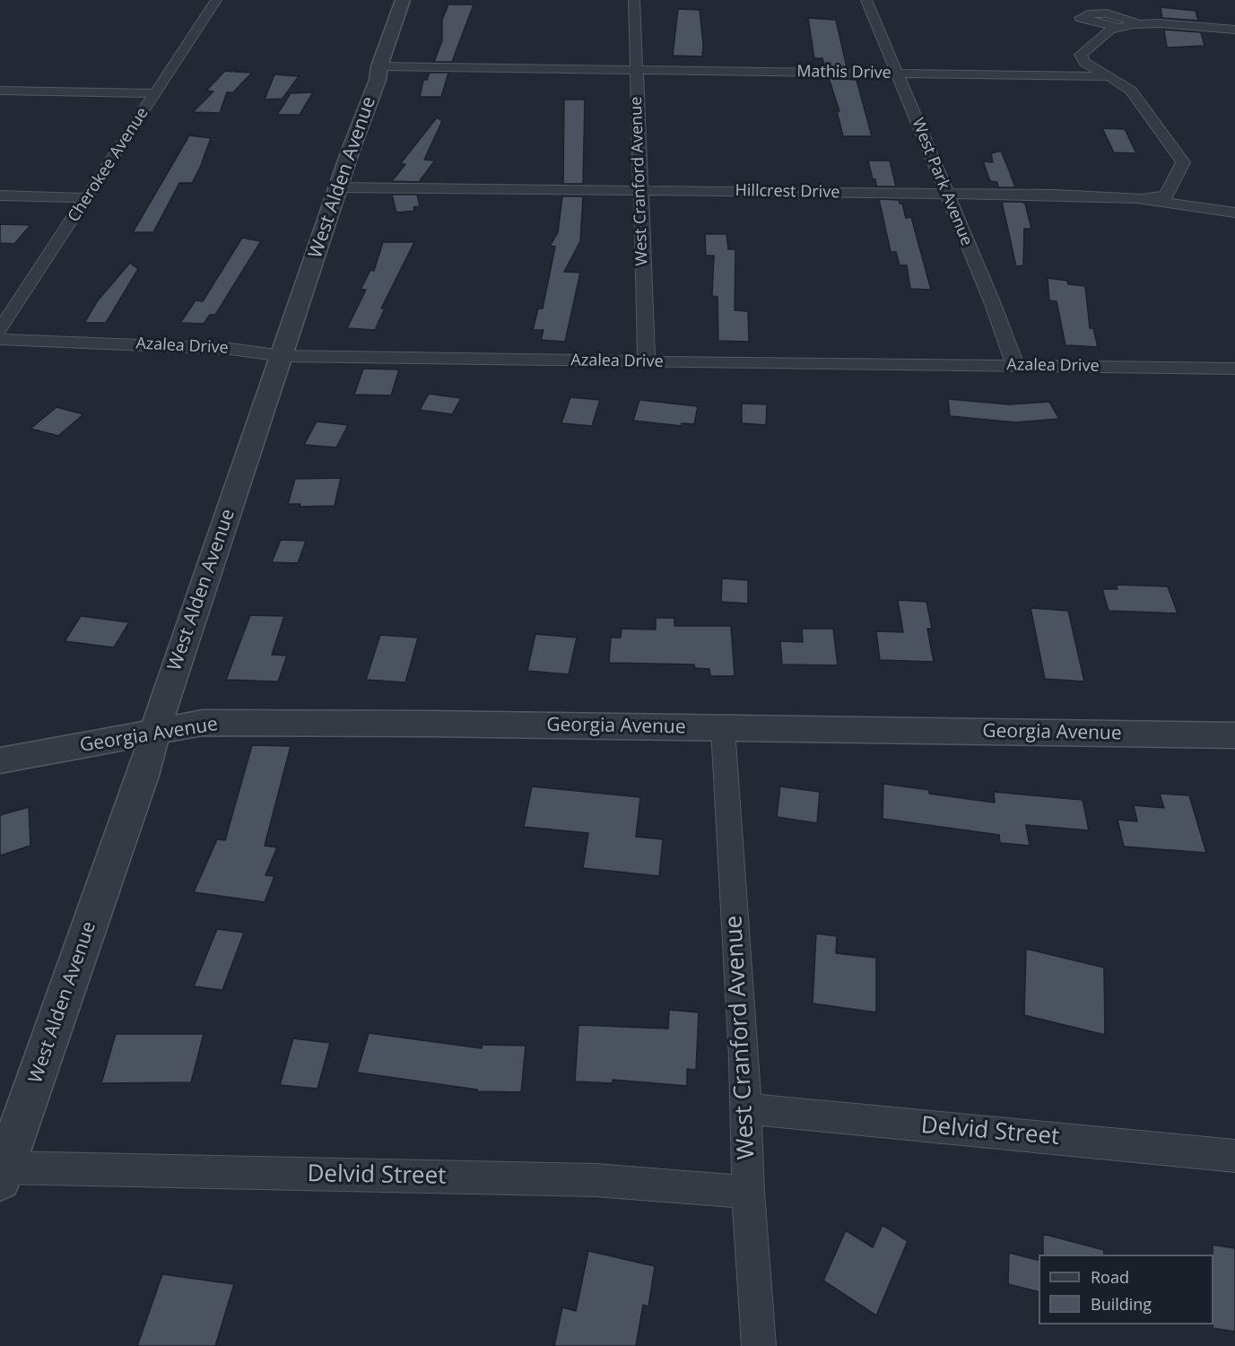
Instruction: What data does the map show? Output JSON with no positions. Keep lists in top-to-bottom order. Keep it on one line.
{"streets":{"street":["Mathis Drive","Cherokee Avenue","West Alden Avenue","West Cranford Avenue","West Park Avenue","Hillcrest Drive","Azalea Drive","Georgia Avenue","Delvid Street"]},"crossings":[["Mathis Drive","West Alden Avenue"],["Mathis Drive","West Cranford Avenue"],["Mathis Drive","West Park Avenue"],["West Alden Avenue","Hillcrest Drive"],["West Alden Avenue","Azalea Drive"],["West Alden Avenue","Georgia Avenue"],["West Alden Avenue","Delvid Street"],["West Cranford Avenue","Hillcrest Drive"],["West Cranford Avenue","Azalea Drive"],["West Cranford Avenue","Georgia Avenue"],["West Cranford Avenue","Delvid Street"],["West Park Avenue","Hillcrest Drive"],["West Park Avenue","Azalea Drive"]],"legend":["Road","Building"]}
